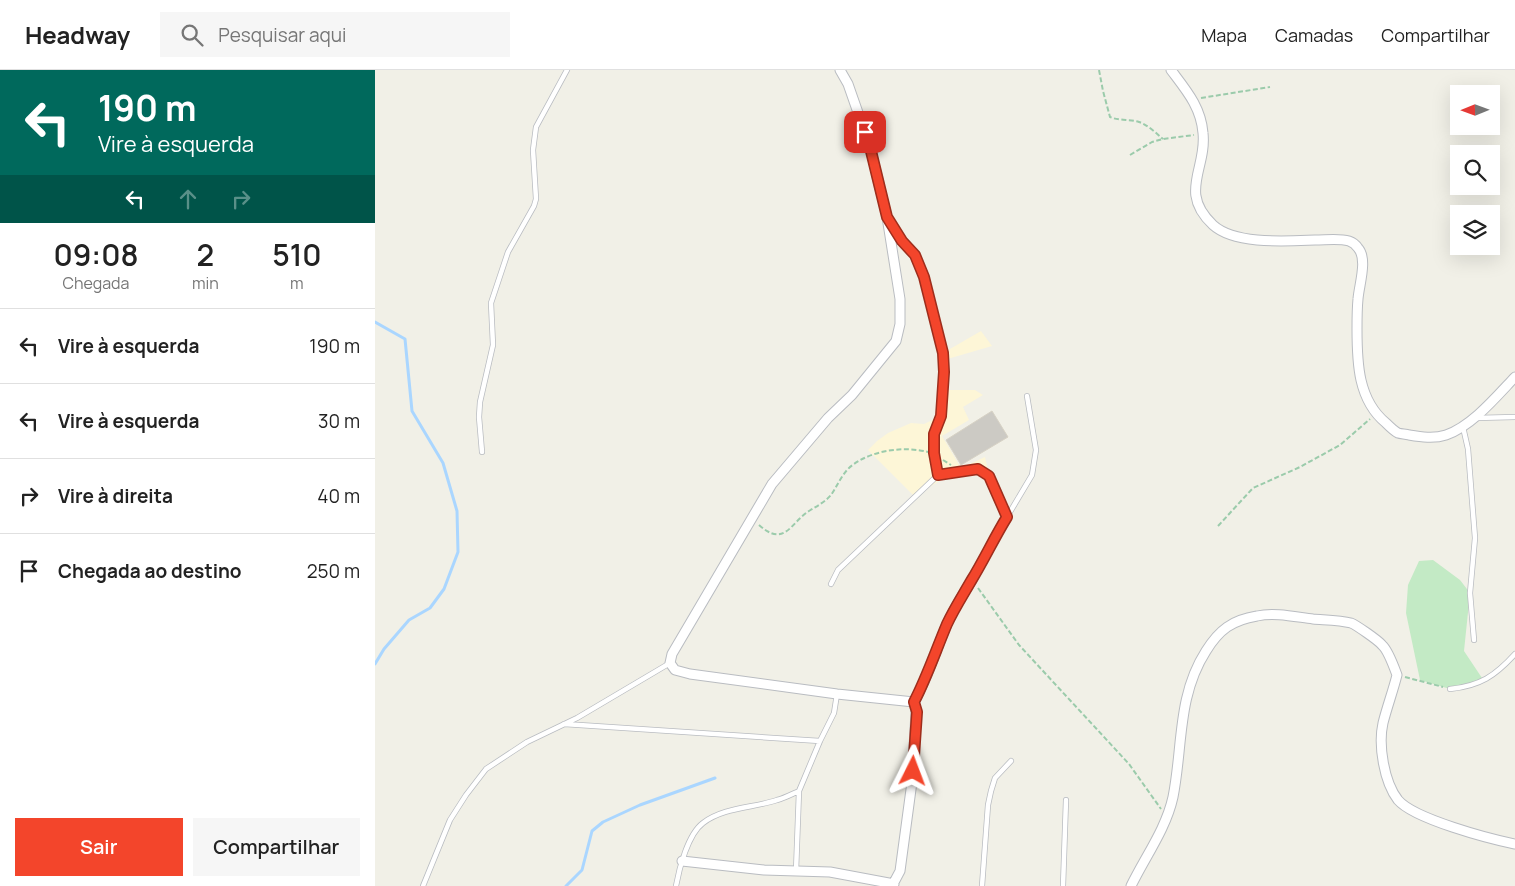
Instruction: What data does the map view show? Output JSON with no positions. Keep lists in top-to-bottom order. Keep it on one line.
{"north":"left","page":{"header":"Headway","search":"Pesquisar aqui","nav":["Mapa","Camadas","Compartilhar"],"turn":["190 m","Vire à esquerda"],"eta":["09:08","Chegada","2","min","510","m"],"list":[{"name":"Vire à esquerda","value":"190 m"},{"name":"Vire à esquerda","value":"30 m"},{"name":"Vire à direita","value":"40 m"},{"name":"Chegada ao destino","value":"250 m"}],"buttons":["Sair","Compartilhar"]}}
